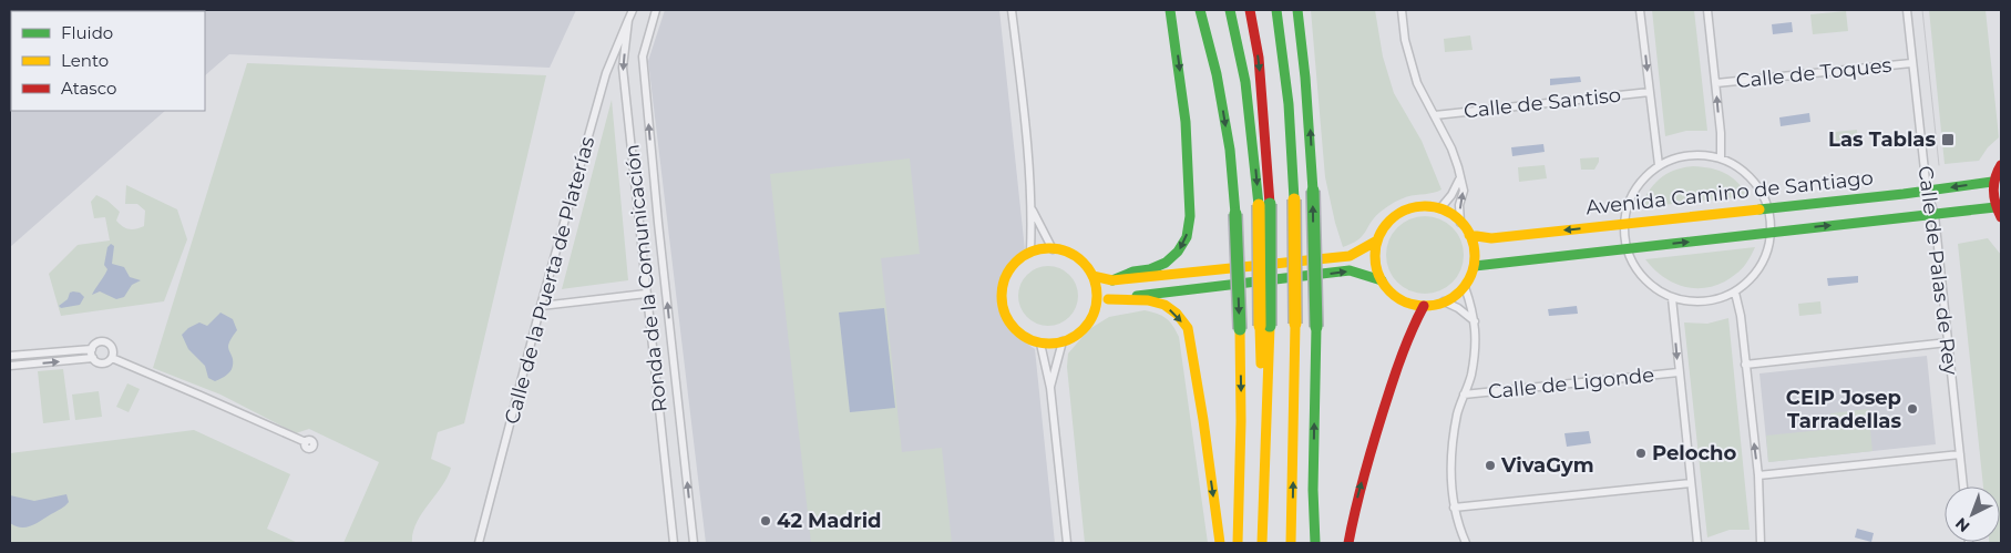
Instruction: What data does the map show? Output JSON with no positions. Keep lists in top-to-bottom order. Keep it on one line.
{"streets":{"main road":["Avenida Camino de Santiago"],"street":["Calle de Toques","Calle de Santiso","Calle de Palas de Rey","Ronda de la Comunicación","Calle de la Puerta de Platerías","Calle de Ligonde"]},"crossings":[["Calle de Toques","Calle de Palas de Rey"],["Avenida Camino de Santiago","Calle de Palas de Rey"],["Ronda de la Comunicación","Calle de la Puerta de Platerías"]],"places":{"transit":["Las Tablas"],"other":["CEIP Josep Tarradellas","Pelocho","VivaGym","42 Madrid"]},"legend":["Fluido","Lento","Atasco"],"north":"bottom left"}
